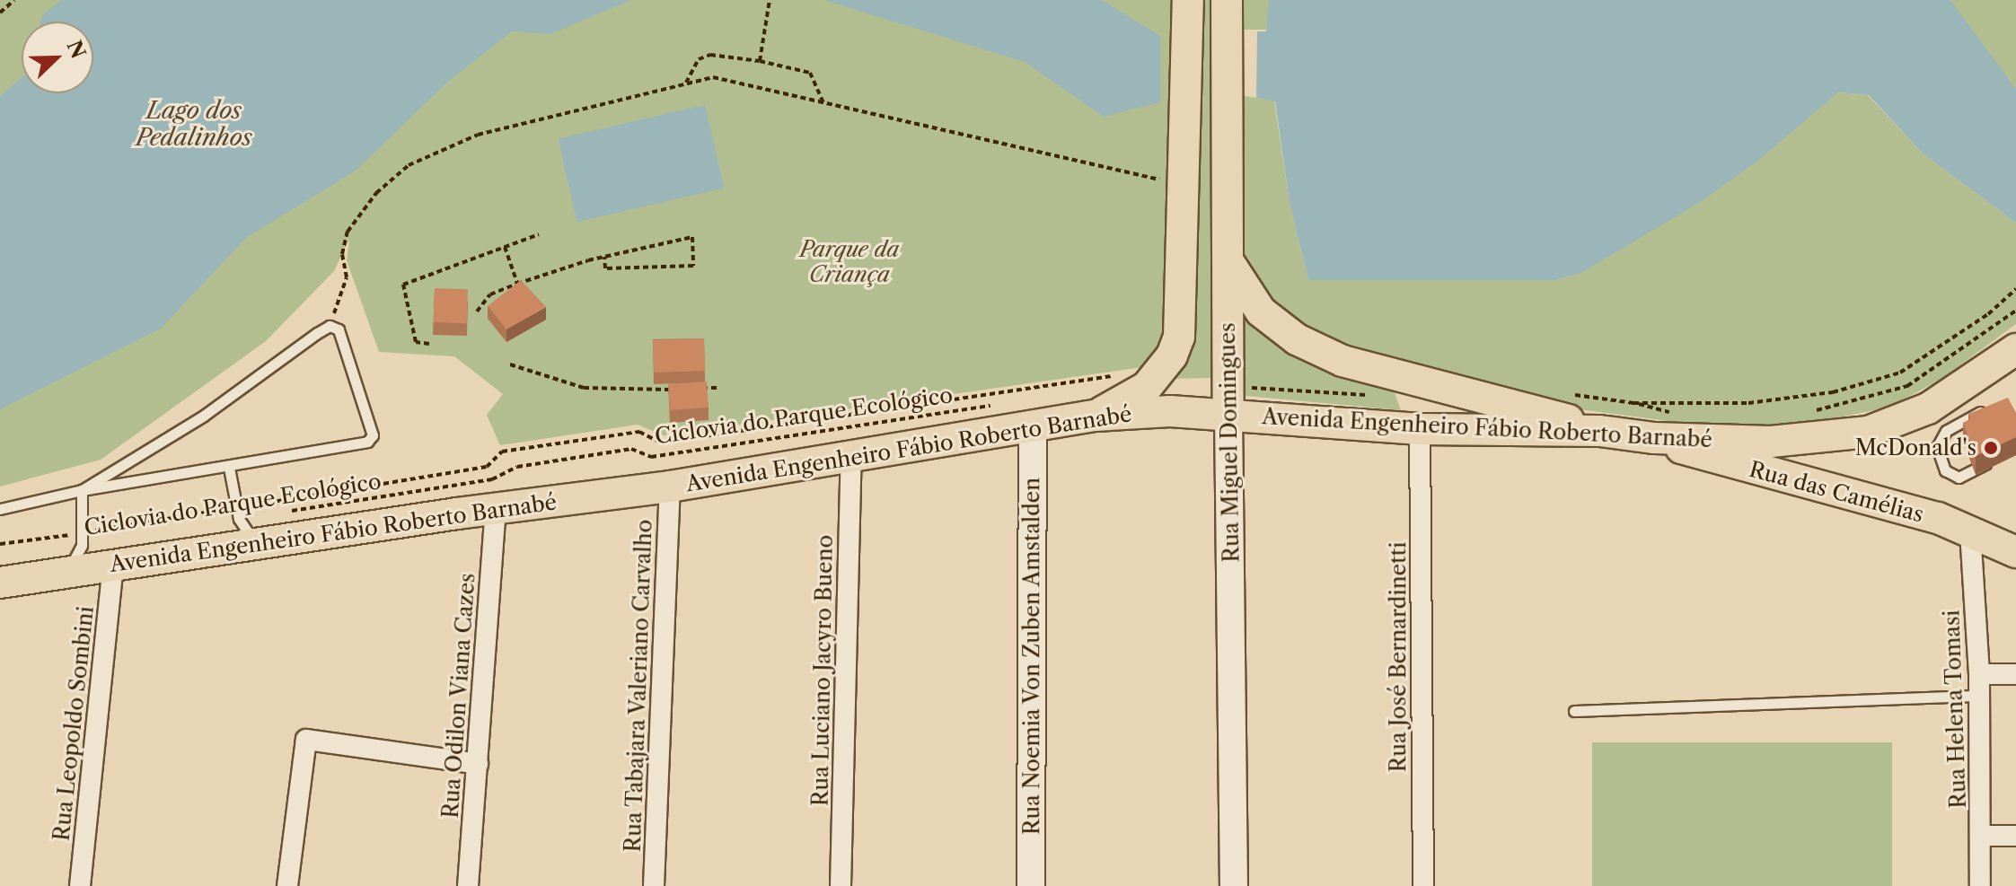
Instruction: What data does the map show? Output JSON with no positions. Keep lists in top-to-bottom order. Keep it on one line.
{"streets":{"main road":["Avenida Engenheiro Fábio Roberto Barnabé","Rua Miguel Domingues","Rua das Camélias","Rua Noemia Von Zuben Amstalden"],"street":["Rua José Bernardinetti","Rua Luciano Jacyro Bueno","Rua Tabajara Valeriano Carvalho","Rua Odilon Viana Cazes","Rua Helena Tomasi","Rua Leopoldo Sombini"],"path":["Ciclovia do Parque Ecológico"]},"crossings":[["Avenida Engenheiro Fábio Roberto Barnabé","Rua Miguel Domingues"],["Avenida Engenheiro Fábio Roberto Barnabé","Rua das Camélias"],["Avenida Engenheiro Fábio Roberto Barnabé","Rua Noemia Von Zuben Amstalden"],["Avenida Engenheiro Fábio Roberto Barnabé","Rua José Bernardinetti"],["Avenida Engenheiro Fábio Roberto Barnabé","Rua Luciano Jacyro Bueno"],["Avenida Engenheiro Fábio Roberto Barnabé","Rua Tabajara Valeriano Carvalho"],["Avenida Engenheiro Fábio Roberto Barnabé","Rua Odilon Viana Cazes"],["Avenida Engenheiro Fábio Roberto Barnabé","Rua Leopoldo Sombini"],["Rua das Camélias","Rua Helena Tomasi"]],"water":["Lago dos Pedalinhos"],"parks":["Parque da Criança"],"places":["McDonald's"],"north":"top right"}
